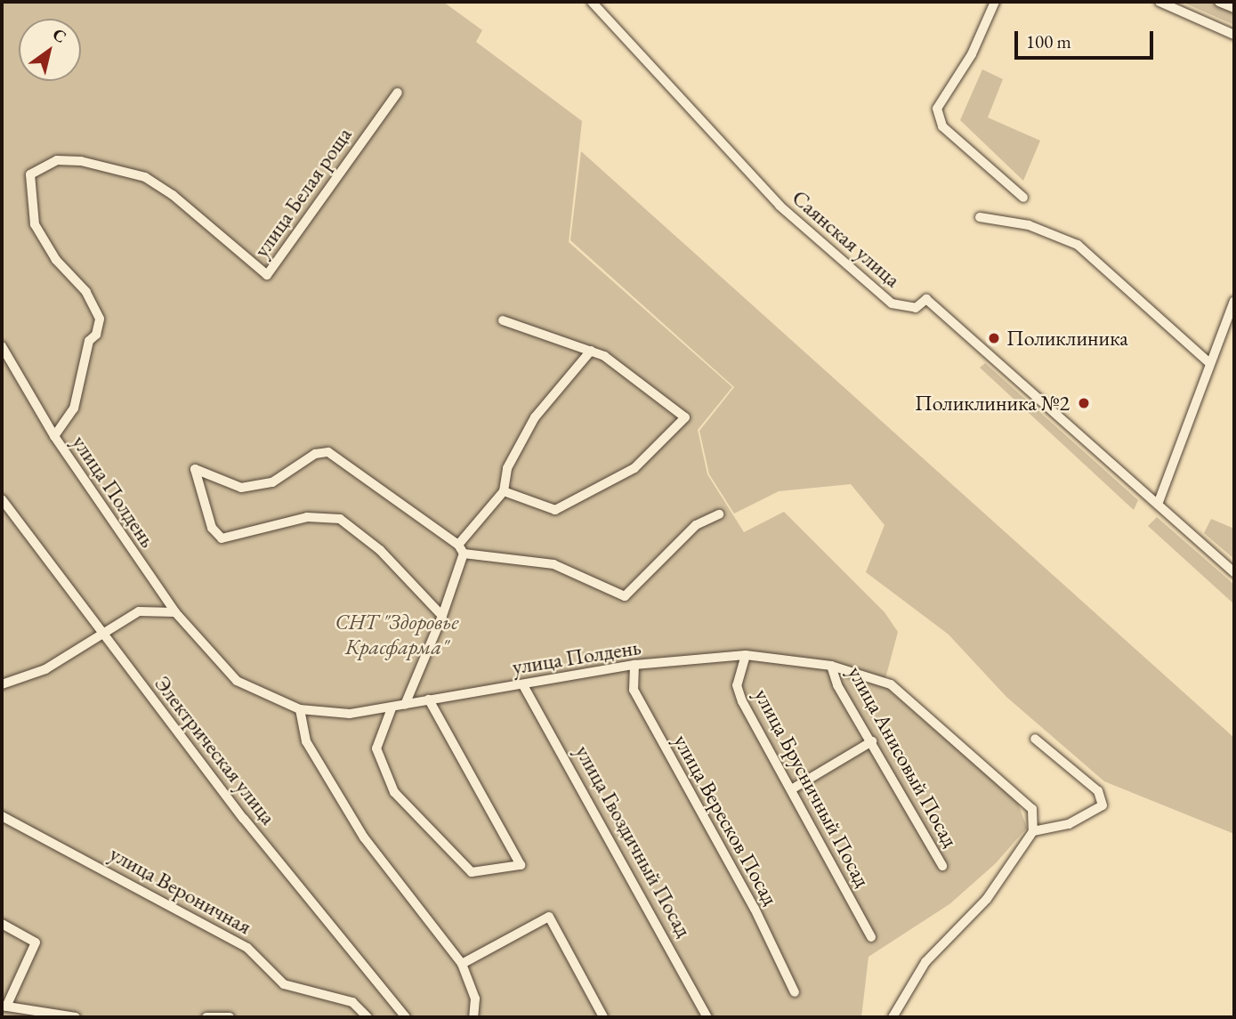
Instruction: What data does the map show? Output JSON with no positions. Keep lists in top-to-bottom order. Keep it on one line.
{"streets":{"street":["улица Белая роща","Саянская улица","улица Полдень","Электрическая улица","улица Анисовый Посад","улица Брусничный Посад","улица Вересков Посад","улица Гвоздичный Посад","улица Вероничная"]},"crossings":[["улица Белая роща","улица Полдень"],["улица Полдень","улица Анисовый Посад"],["улица Полдень","улица Брусничный Посад"],["улица Полдень","улица Вересков Посад"],["улица Полдень","улица Гвоздичный Посад"]],"parks":["СНТ \"Здоровье Красфарма\""],"places":["Поликлиника","Поликлиника №2"],"scale_bar":"100 m","north":"top right"}
